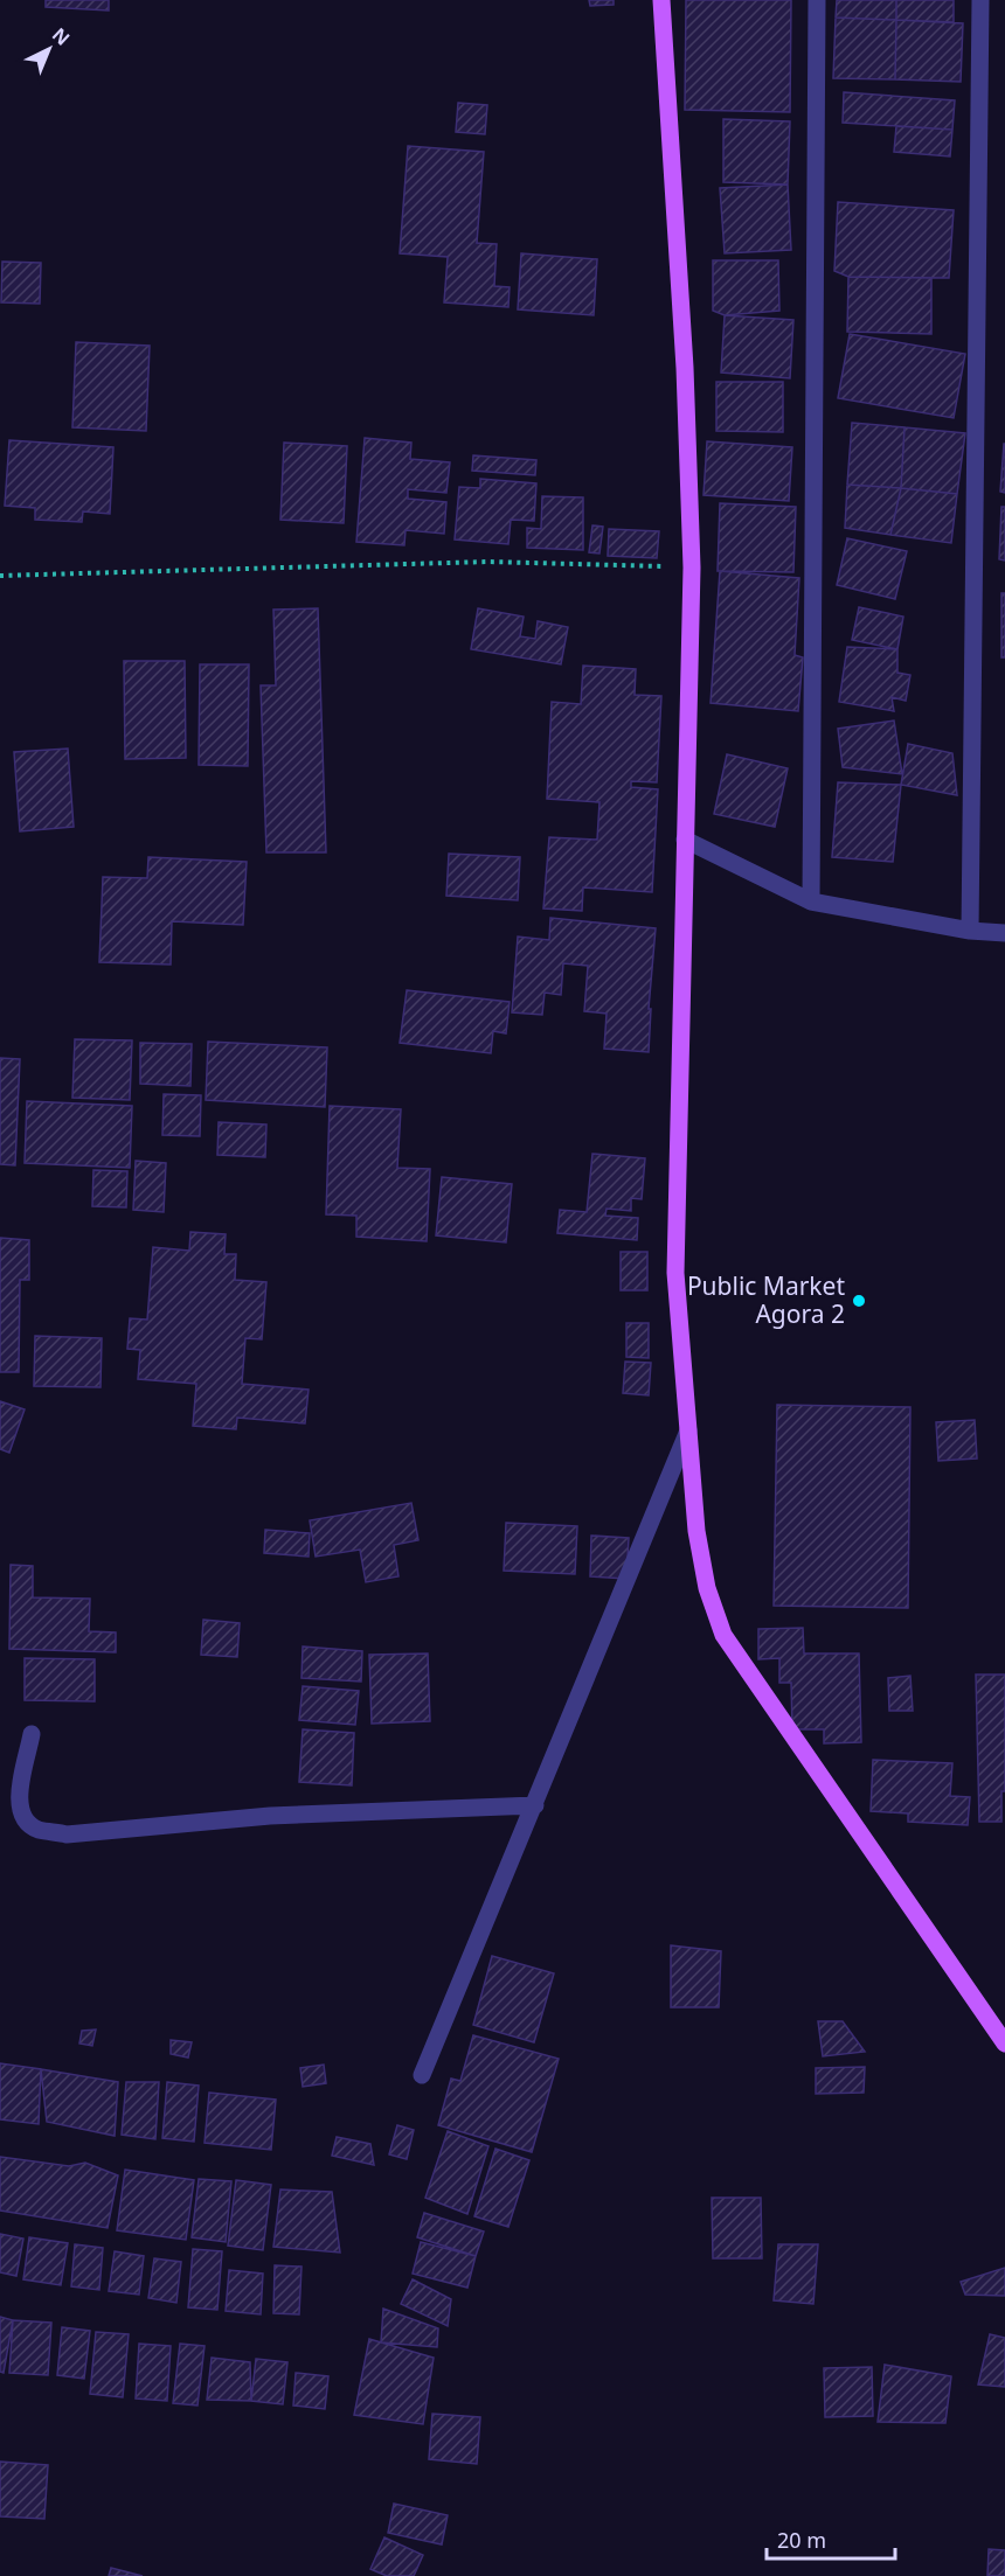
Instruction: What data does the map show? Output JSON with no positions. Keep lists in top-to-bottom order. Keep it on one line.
{"places":["Public Market Agora 2"],"scale_bar":"20 m","north":"top right"}
